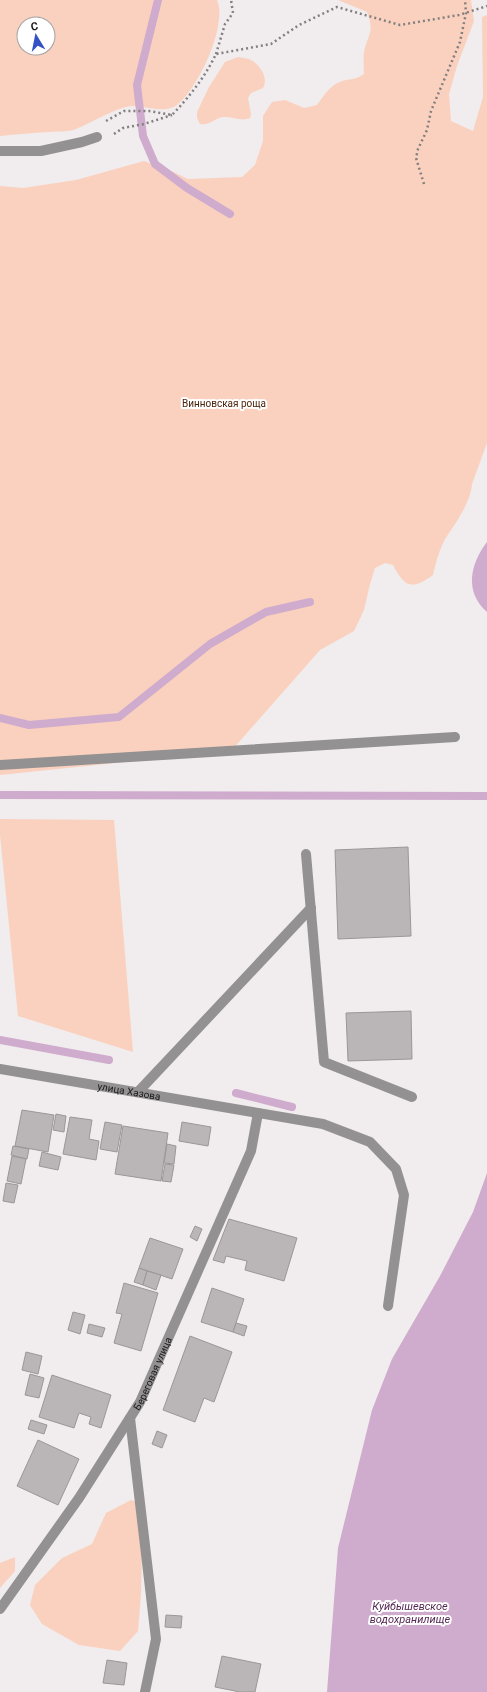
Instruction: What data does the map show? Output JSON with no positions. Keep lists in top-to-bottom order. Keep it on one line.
{"streets":{"street":["улица Хазова","Береговая улица"]},"crossings":[["улица Хазова","Береговая улица"]],"water":["Куйбышевское водохранилище"],"parks":["Винновская роща"],"north":"top"}
